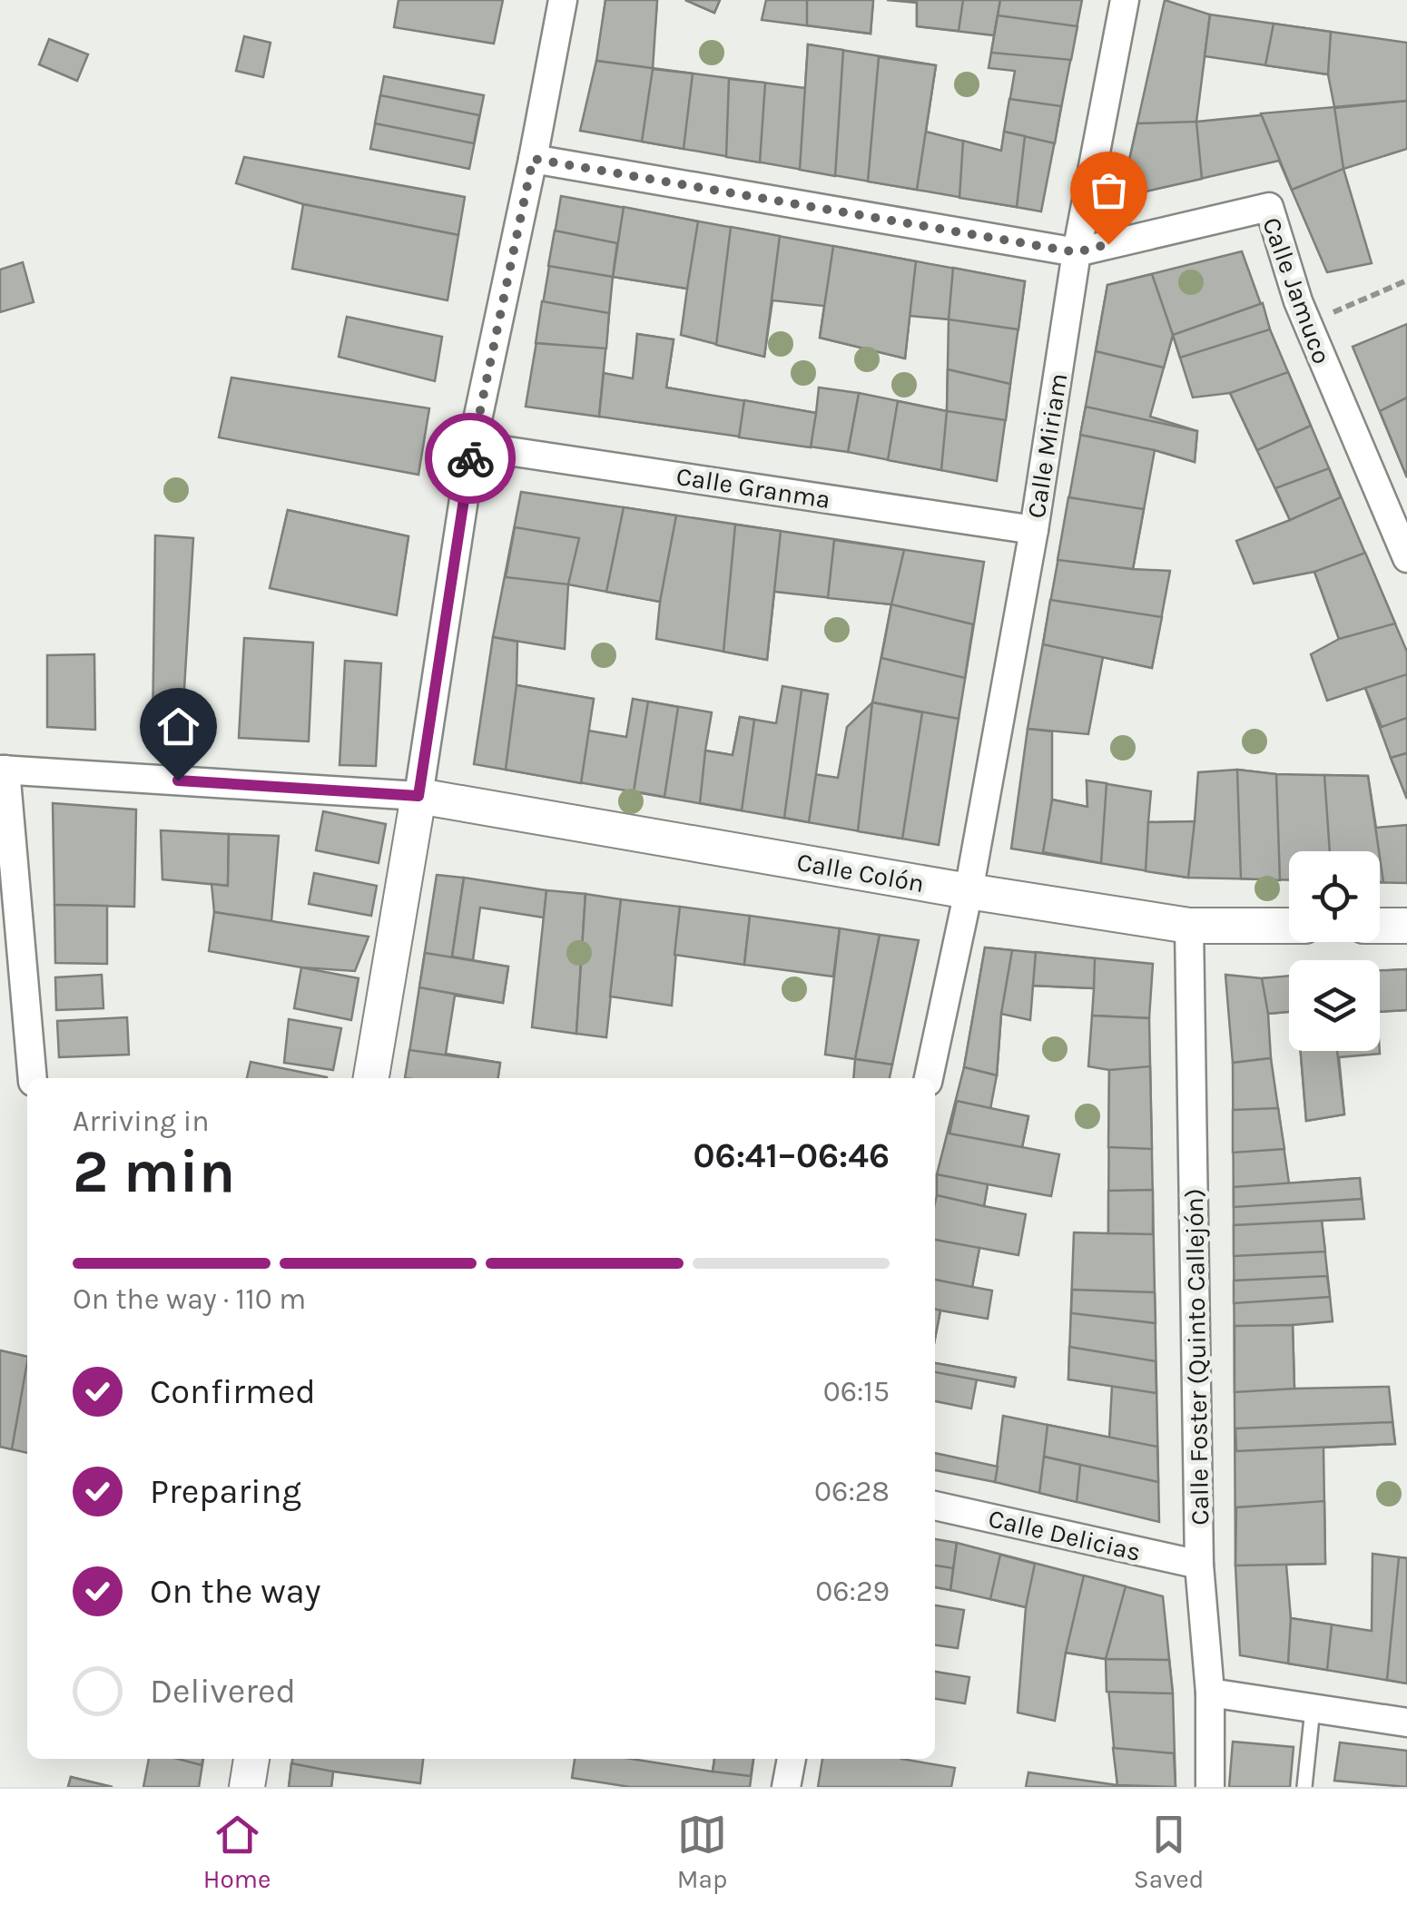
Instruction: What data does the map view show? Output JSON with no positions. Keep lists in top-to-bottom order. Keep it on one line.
{"streets":{"street":["Calle Jamuco","Calle Miriam","Calle Granma","Calle Colón","Calle Foster (Quinto Callejón)","Calle Delicias"]},"crossings":[["Calle Jamuco","Calle Miriam"],["Calle Miriam","Calle Granma"],["Calle Miriam","Calle Colón"],["Calle Colón","Calle Foster (Quinto Callejón)"],["Calle Foster (Quinto Callejón)","Calle Delicias"]],"page":{"heading":["2 min","Arriving in","06:41–06:46"],"bar":"On the way · 110 m","list":[["Confirmed","06:15"],["Preparing","06:28"],["On the way","06:29"],"Delivered"],"tabs":["Home","Map","Saved"]}}
